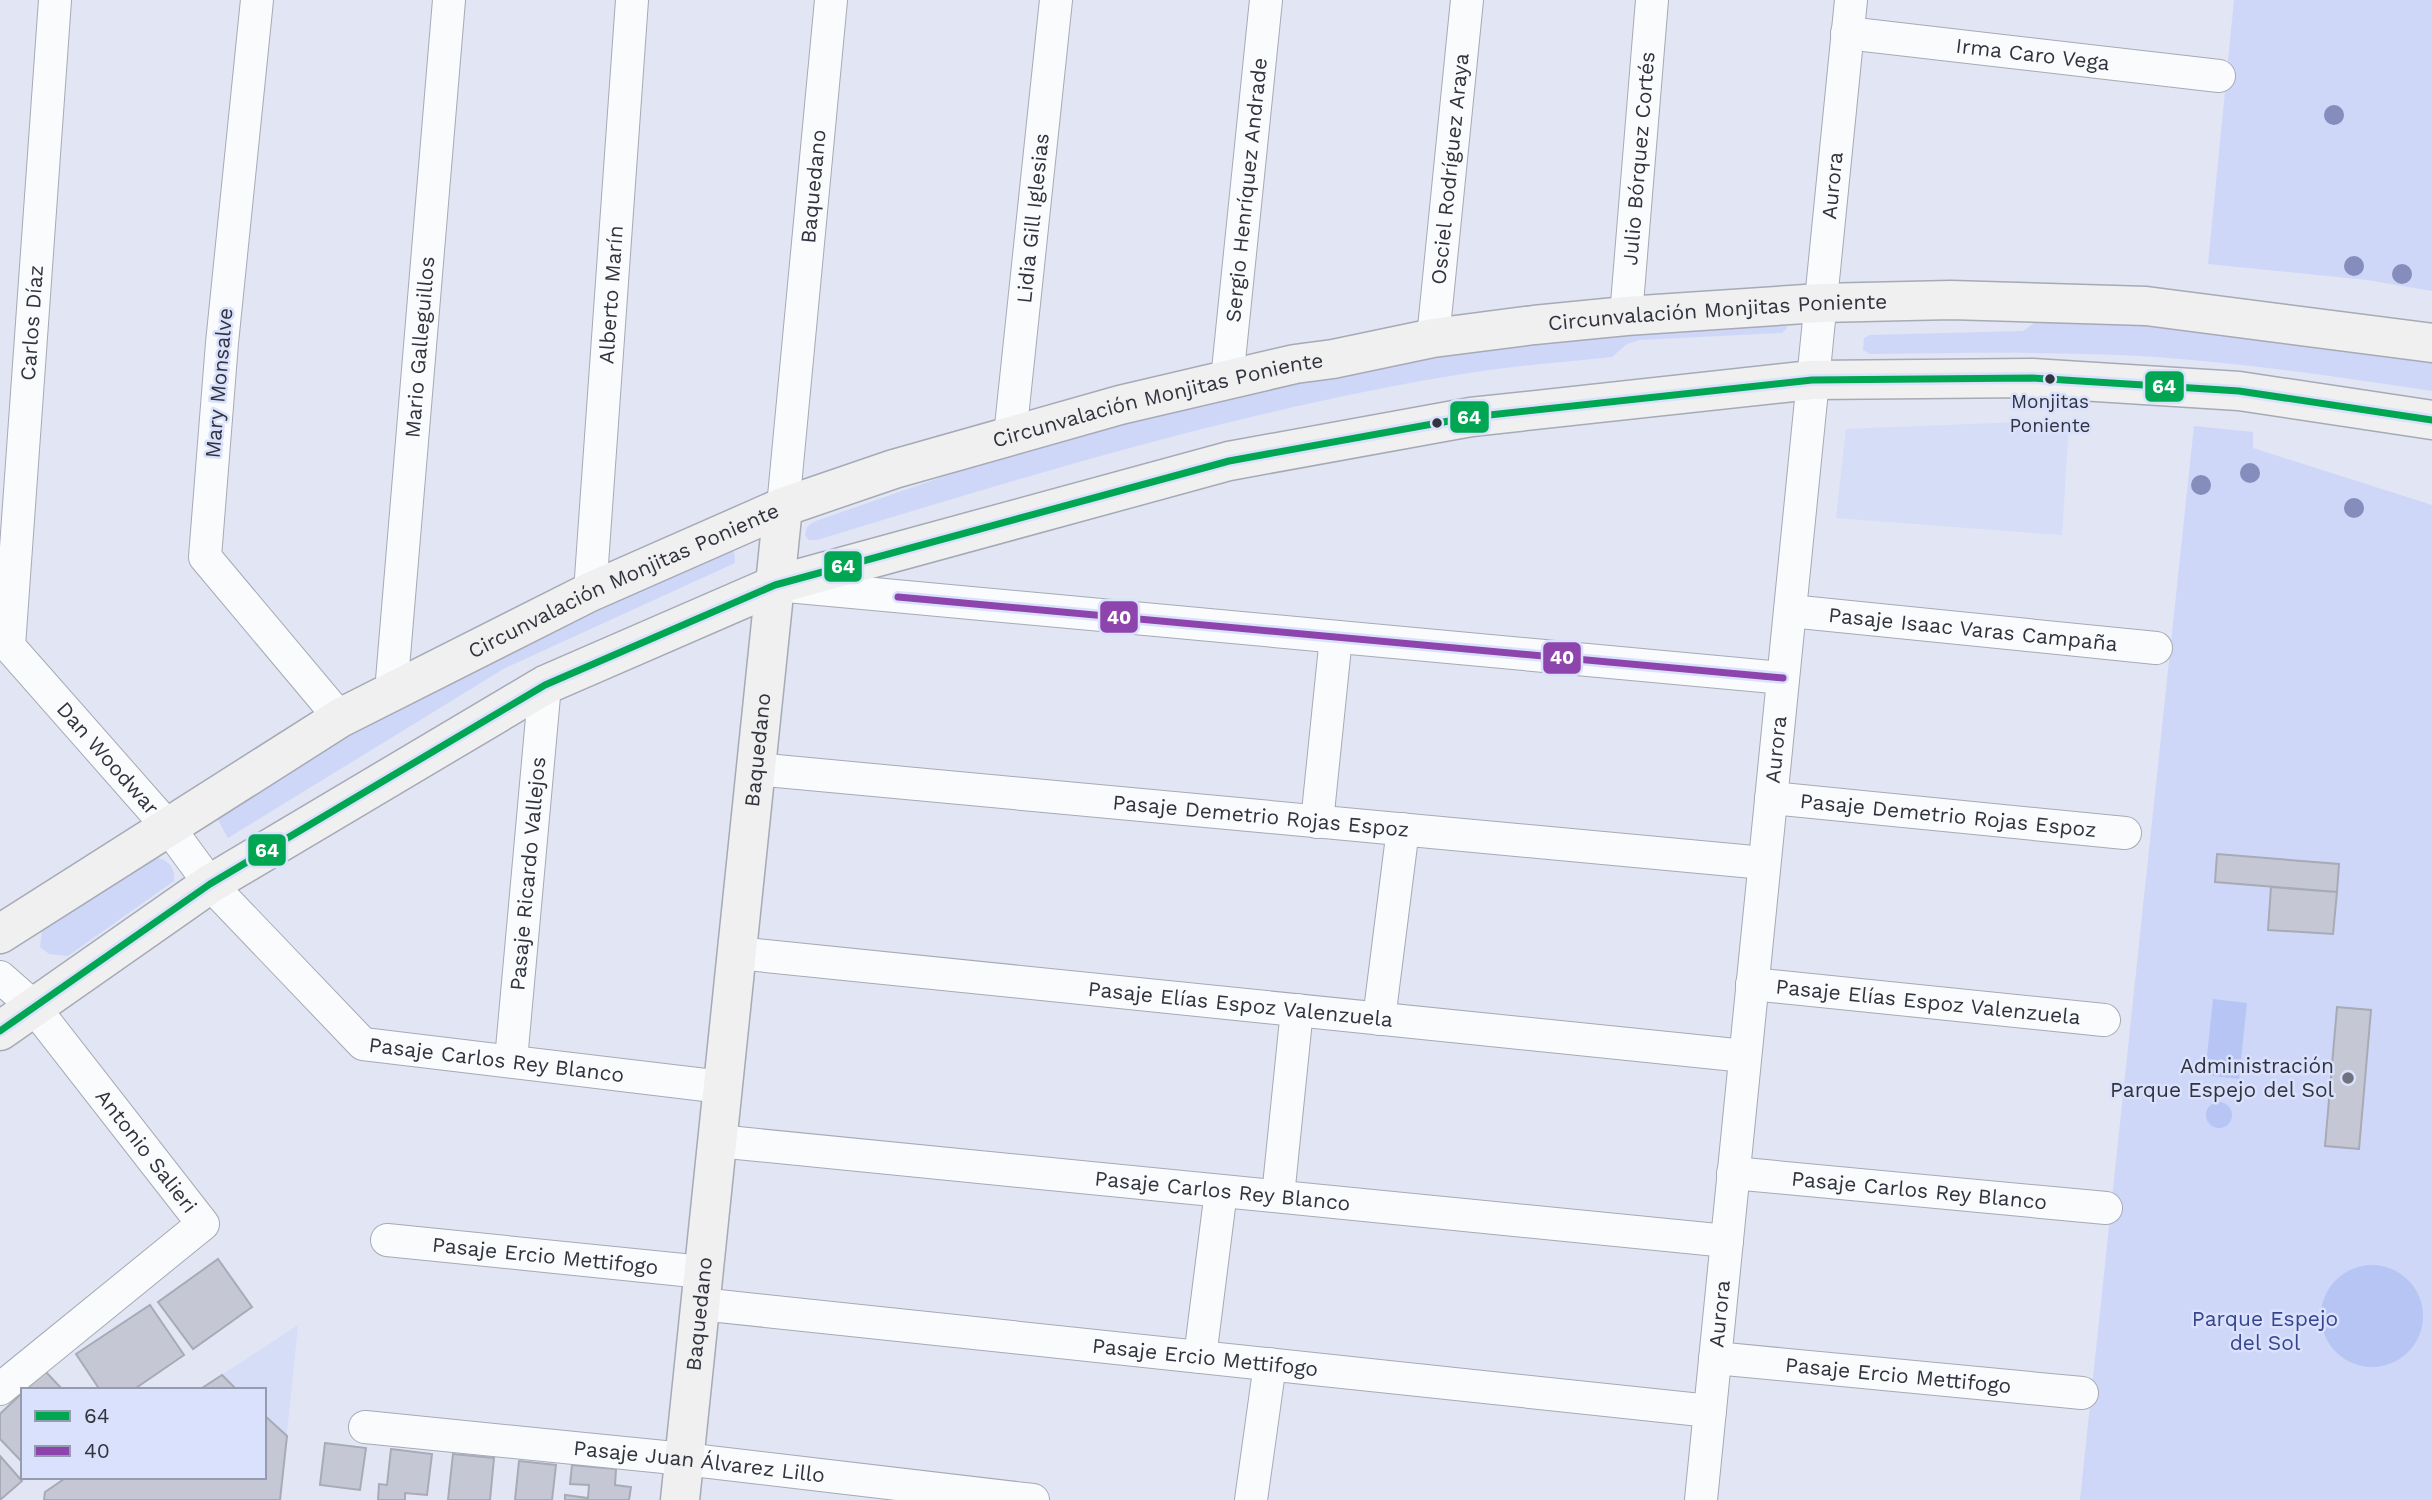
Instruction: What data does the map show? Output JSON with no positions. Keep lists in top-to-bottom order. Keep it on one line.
{"streets":{"street":["Irma Caro Vega","Julio Bórquez Cortés","Osciel Rodríguez Araya","Baquedano","Aurora","Sergio Henríquez Andrade","Lidia Gill Iglesias","Alberto Marín","Circunvalación Monjitas Poniente","Carlos Díaz","Mario Galleguillos","Mary Monsalve","Pasaje Isaac Varas Campaña","Dan Woodwar","Pasaje Demetrio Rojas Espoz","Pasaje Ricardo Vallejos","Pasaje Elías Espoz Valenzuela","Pasaje Carlos Rey Blanco","Antonio Salieri","Pasaje Ercio Mettifogo","Pasaje Juan Álvarez Lillo"]},"crossings":[["Irma Caro Vega","Aurora"],["Julio Bórquez Cortés","Circunvalación Monjitas Poniente"],["Osciel Rodríguez Araya","Circunvalación Monjitas Poniente"],["Baquedano","Circunvalación Monjitas Poniente"],["Baquedano","Pasaje Demetrio Rojas Espoz"],["Baquedano","Pasaje Elías Espoz Valenzuela"],["Baquedano","Pasaje Carlos Rey Blanco"],["Baquedano","Pasaje Ercio Mettifogo"],["Baquedano","Pasaje Juan Álvarez Lillo"],["Aurora","Circunvalación Monjitas Poniente"],["Aurora","Pasaje Isaac Varas Campaña"],["Aurora","Pasaje Demetrio Rojas Espoz"],["Aurora","Pasaje Elías Espoz Valenzuela"],["Aurora","Pasaje Carlos Rey Blanco"],["Aurora","Pasaje Ercio Mettifogo"],["Sergio Henríquez Andrade","Circunvalación Monjitas Poniente"],["Lidia Gill Iglesias","Circunvalación Monjitas Poniente"],["Alberto Marín","Circunvalación Monjitas Poniente"],["Circunvalación Monjitas Poniente","Mario Galleguillos"],["Circunvalación Monjitas Poniente","Mary Monsalve"],["Circunvalación Monjitas Poniente","Dan Woodwar"],["Carlos Díaz","Dan Woodwar"],["Dan Woodwar","Pasaje Carlos Rey Blanco"],["Pasaje Ricardo Vallejos","Pasaje Carlos Rey Blanco"]],"parks":["Parque Espejo del Sol"],"places":["Monjitas Poniente","Administración Parque Espejo del Sol"],"lines":["transit line 64","transit line 40"],"legend":["64","40"]}
